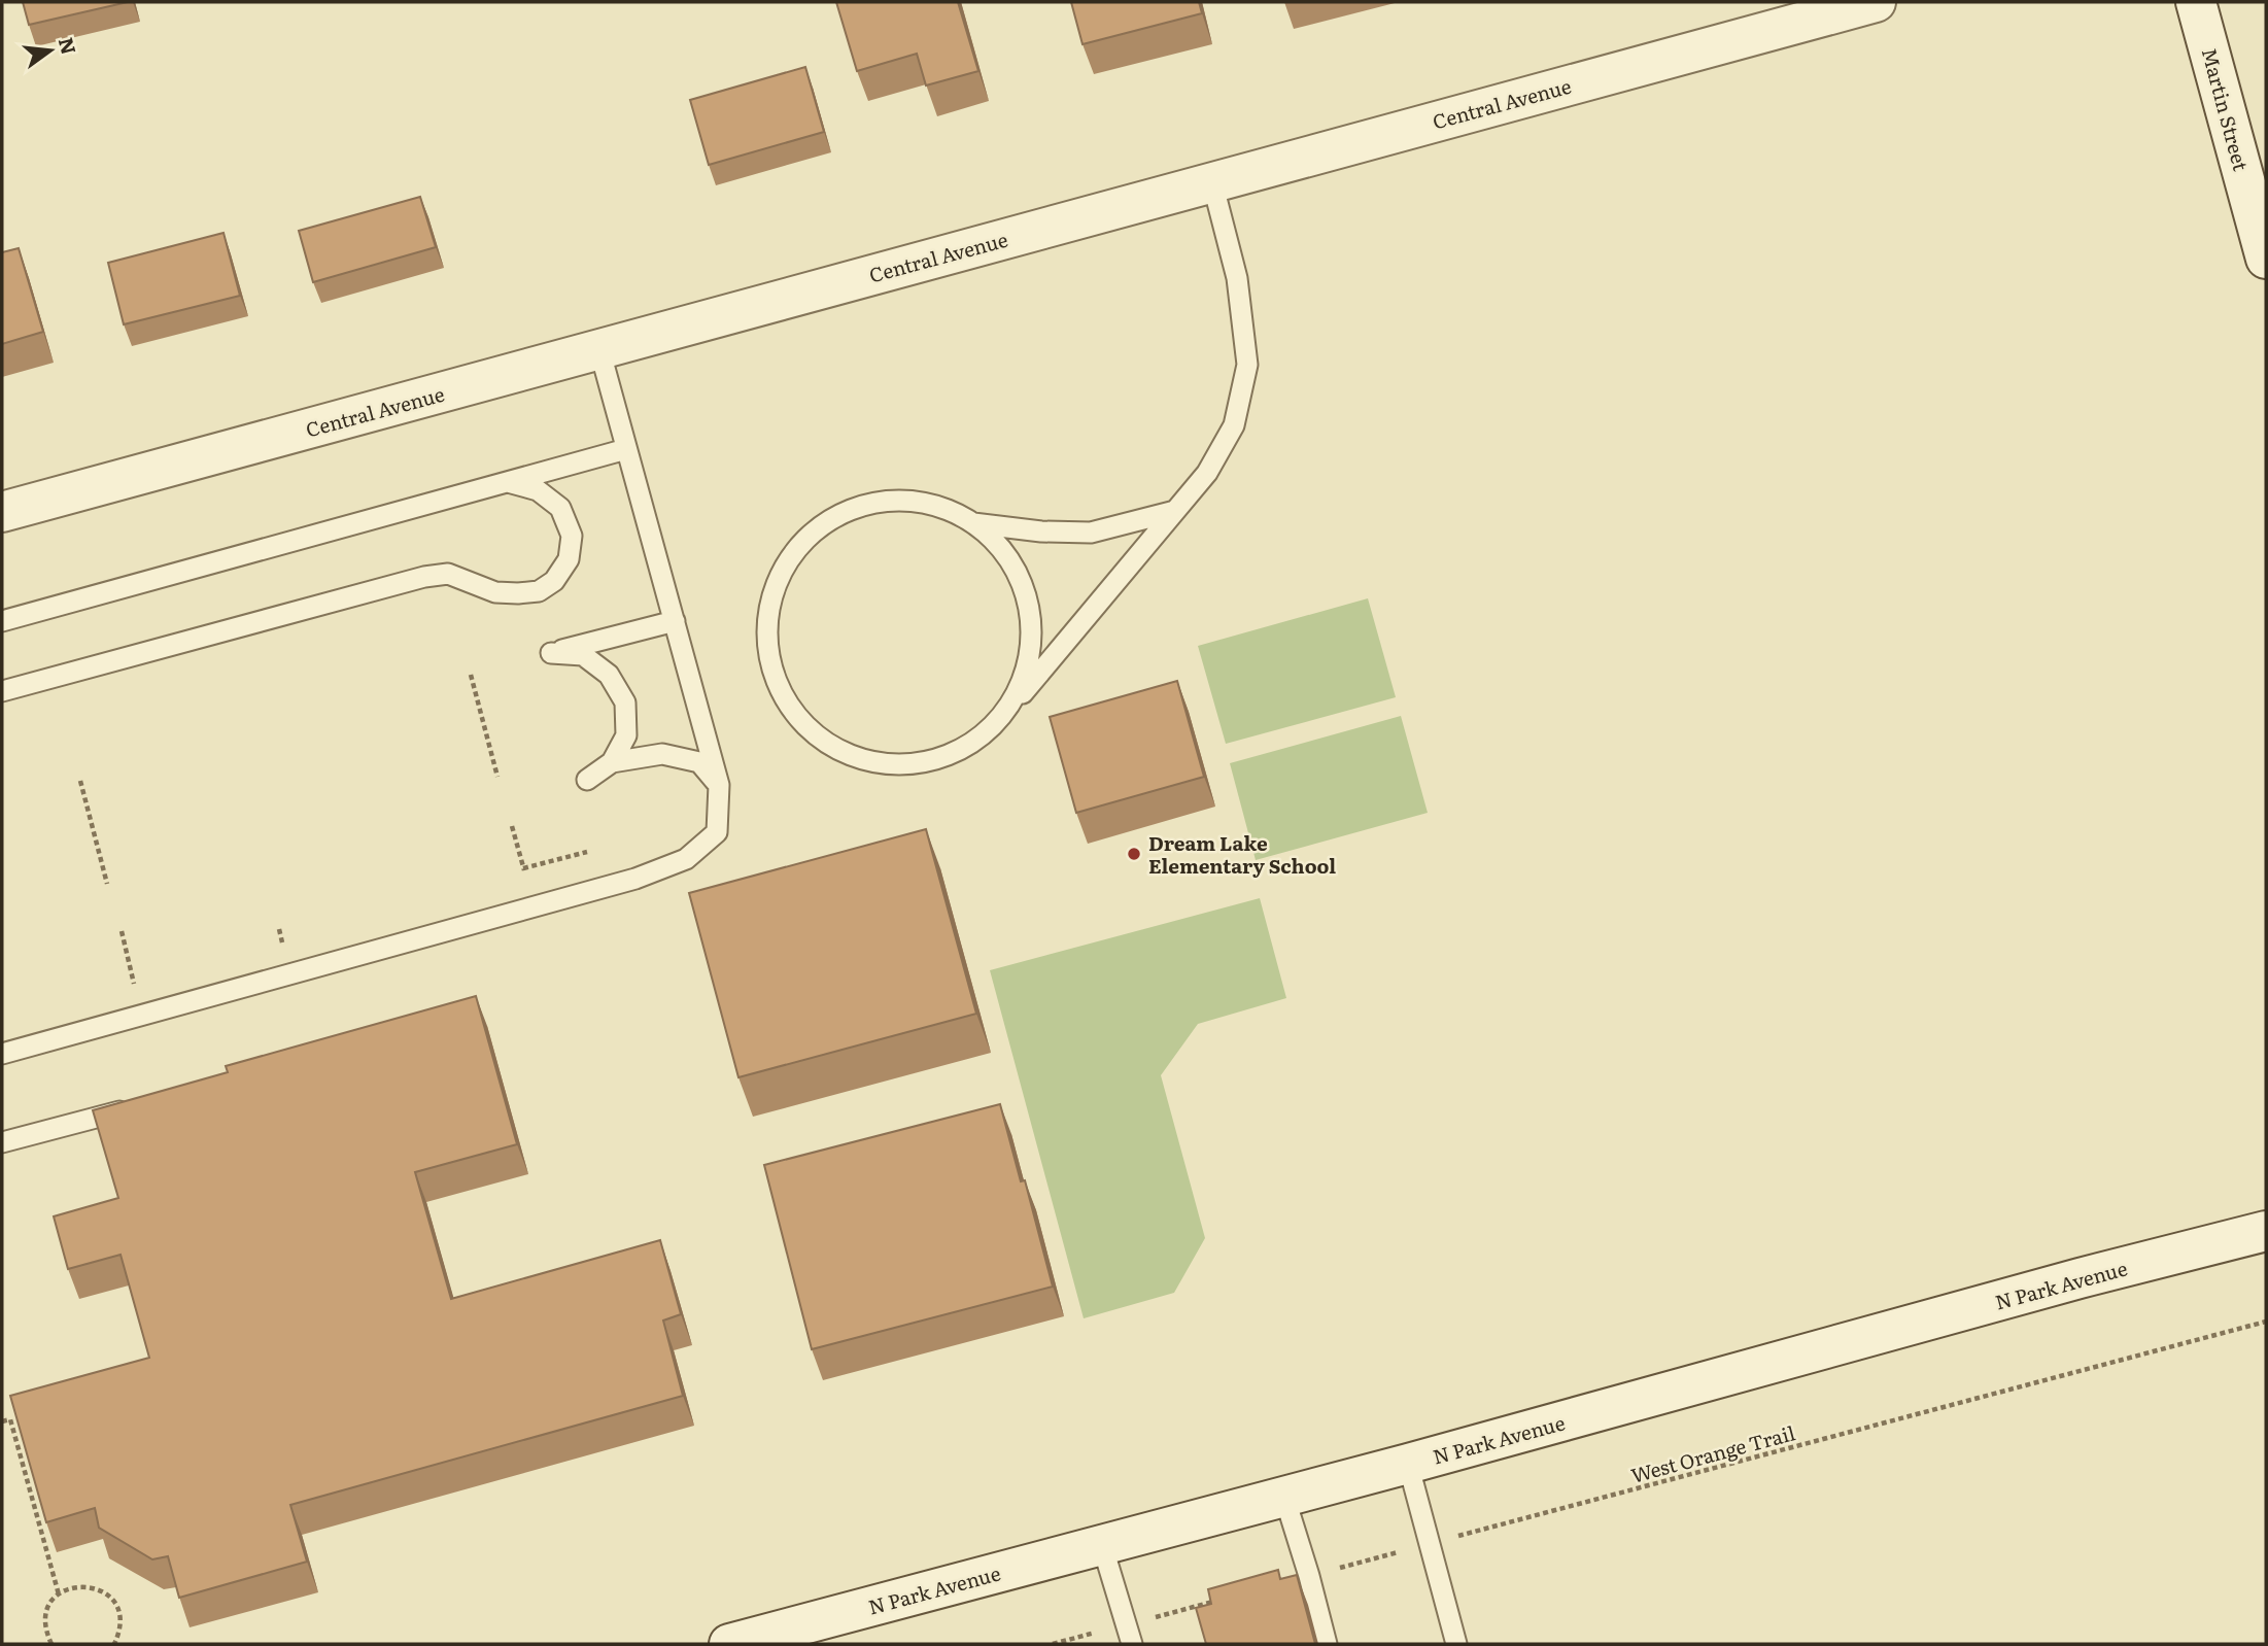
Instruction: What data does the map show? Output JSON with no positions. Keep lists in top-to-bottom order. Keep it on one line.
{"streets":{"street":["Central Avenue","Martin Street","N Park Avenue"],"path":["West Orange Trail"]},"places":["Dream Lake Elementary School"],"north":"right"}
